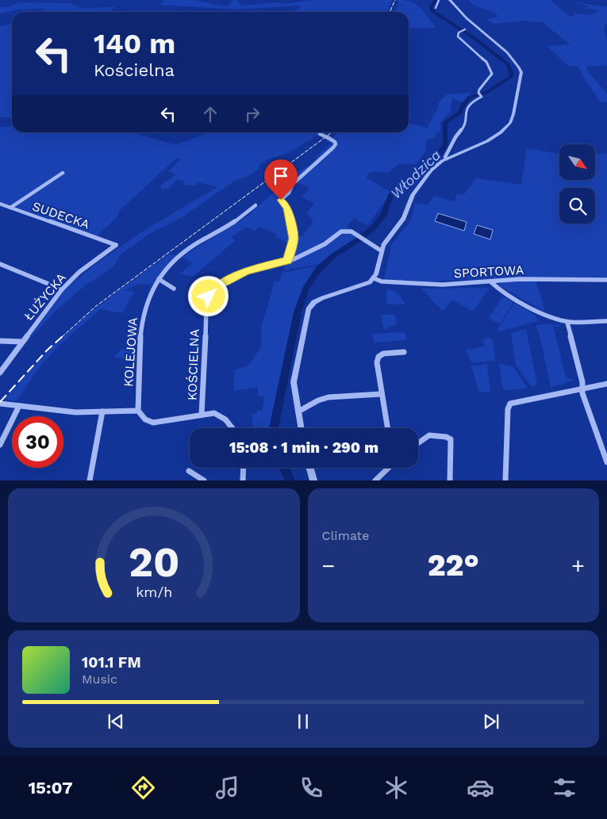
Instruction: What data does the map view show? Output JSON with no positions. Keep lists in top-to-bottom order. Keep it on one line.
{"streets":{"street":["SUDECKA","SPORTOWA","ŁUŻYCKA","KOLEJOWA","KOŚCIELNA"]},"crossings":[["SUDECKA","ŁUŻYCKA"]],"water":["Włodzica"],"north":"bottom right","page":{"turn":["140 m","Kościelna"],"limit":"30","trip":"15:08 · 1 min · 290 m","tile":"Climate","heat":["−","22°","+"],"song":["101.1 FM","Music"],"tabs":"15:07","gauge":["20","km/h"]}}
